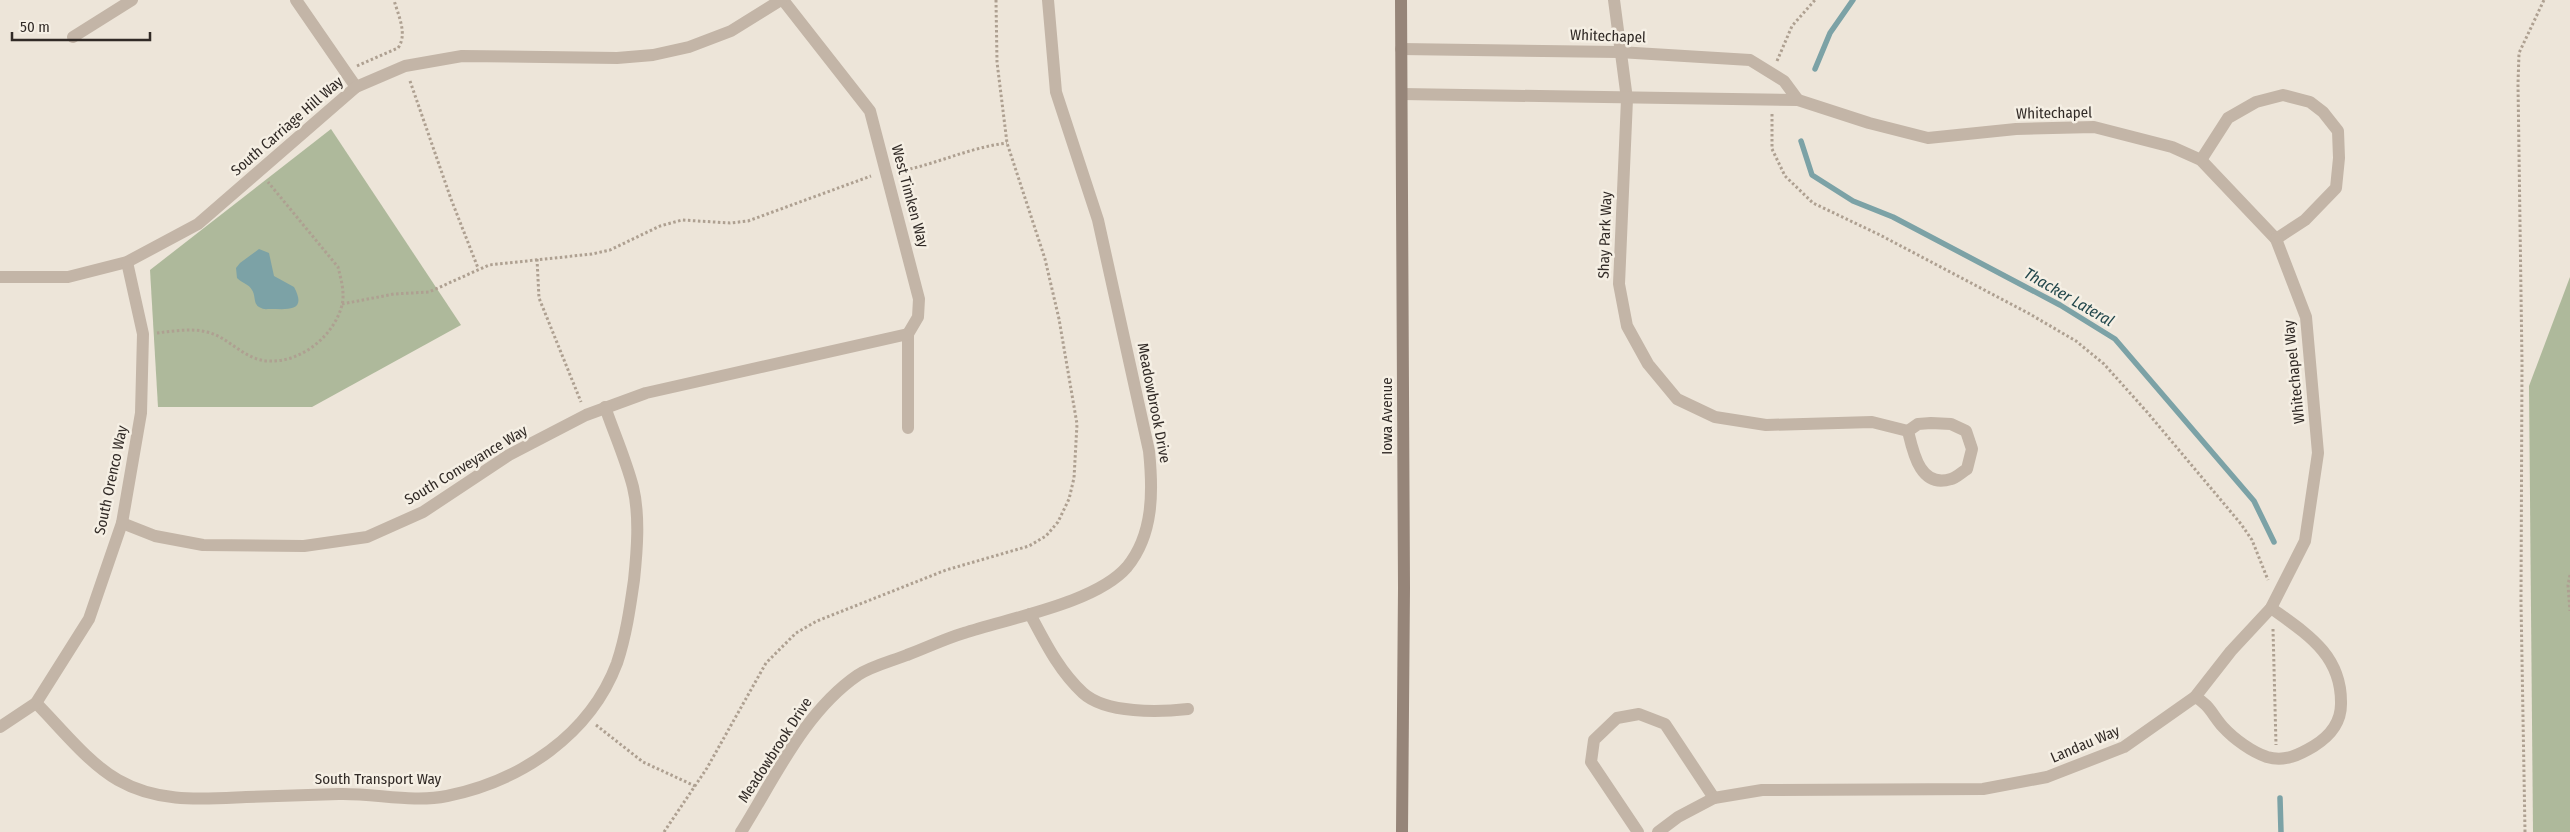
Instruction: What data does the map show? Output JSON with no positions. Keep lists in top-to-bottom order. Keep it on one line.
{"streets":{"street":["Whitechapel","South Carriage Hill Way","West Timken Way","Shay Park Way","Whitechapel Way","Meadowbrook Drive","Iowa Avenue","South Conveyance Way","South Orenco Way","Landau Way","South Transport Way"]},"crossings":[["Whitechapel","Shay Park Way"],["Whitechapel","Whitechapel Way"],["Whitechapel","Iowa Avenue"],["South Carriage Hill Way","West Timken Way"],["South Carriage Hill Way","South Orenco Way"],["West Timken Way","South Conveyance Way"],["Whitechapel Way","Landau Way"],["South Conveyance Way","South Orenco Way"],["South Conveyance Way","South Transport Way"],["South Orenco Way","South Transport Way"]],"water":["Thacker Lateral"],"scale_bar":"50 m"}
